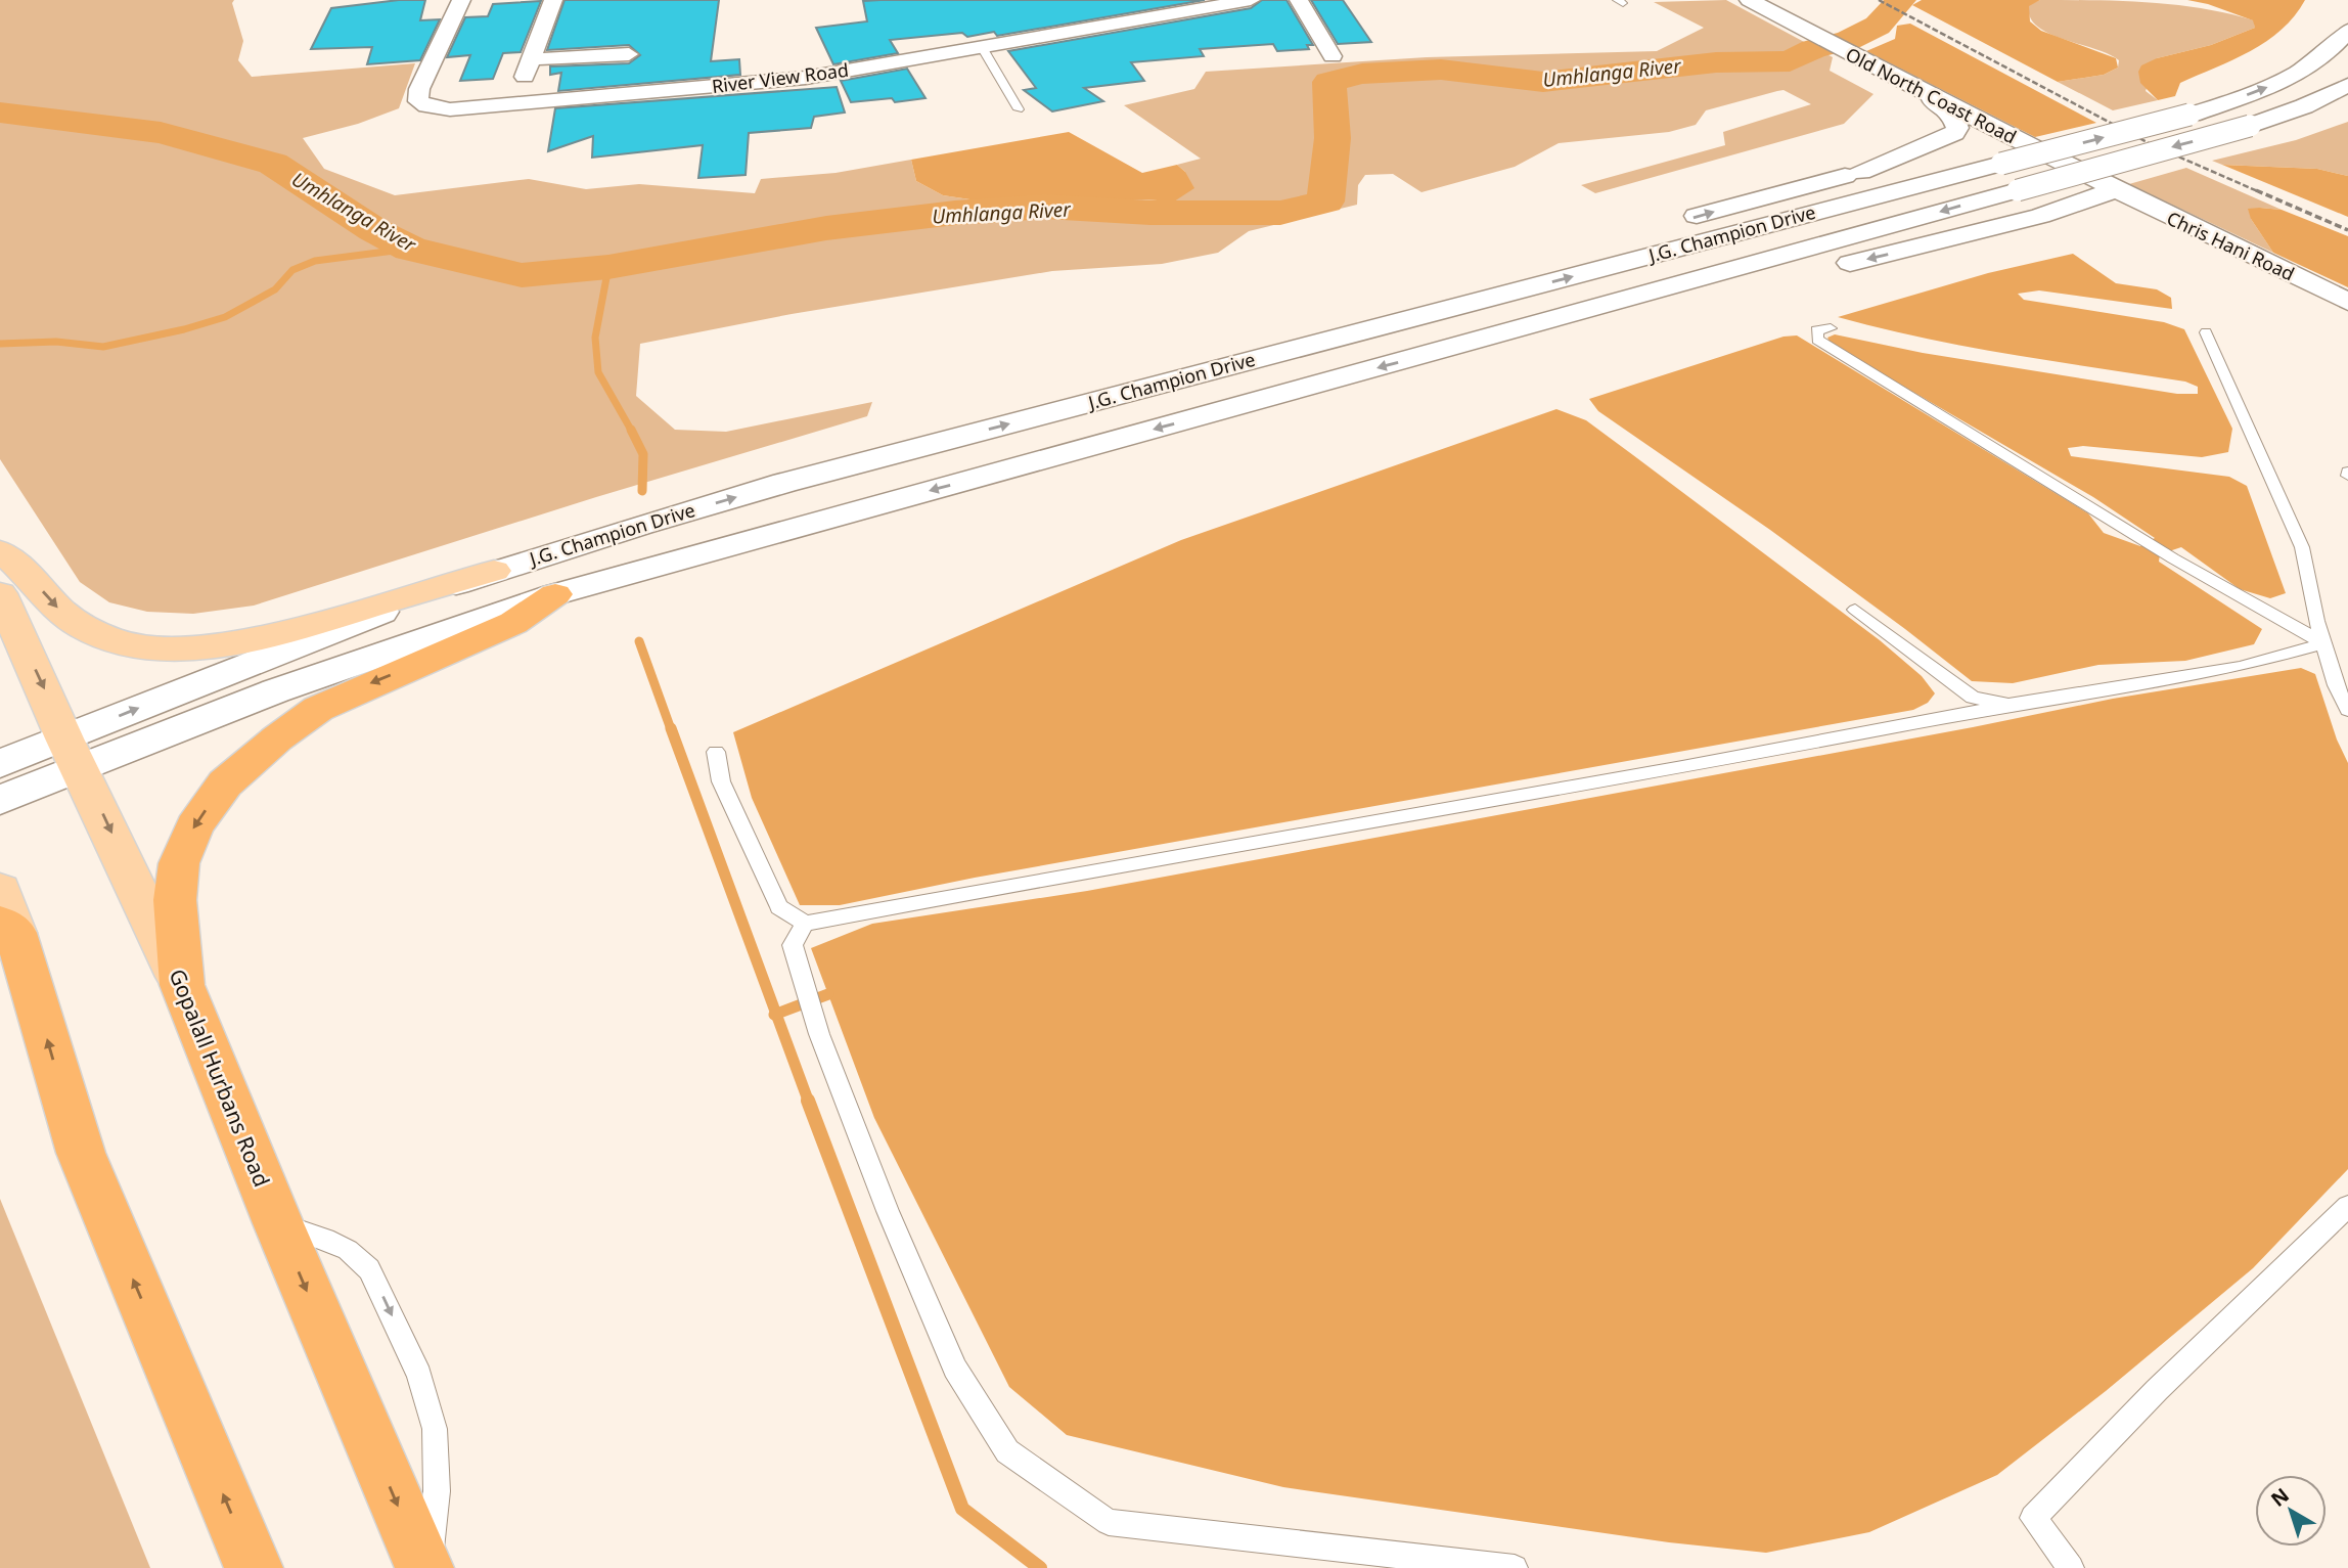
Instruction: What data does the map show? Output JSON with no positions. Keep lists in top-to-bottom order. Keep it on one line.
{"streets":{"highway":["Gopalall Hurbans Road"],"street":["River View Road","Old North Coast Road","J.G. Champion Drive","Chris Hani Road"]},"crossings":[["Old North Coast Road","J.G. Champion Drive"],["Old North Coast Road","Chris Hani Road"],["J.G. Champion Drive","Gopalall Hurbans Road"]],"one_way":["Gopalall Hurbans Road"],"water":["Umhlanga River"],"north":"top left"}
